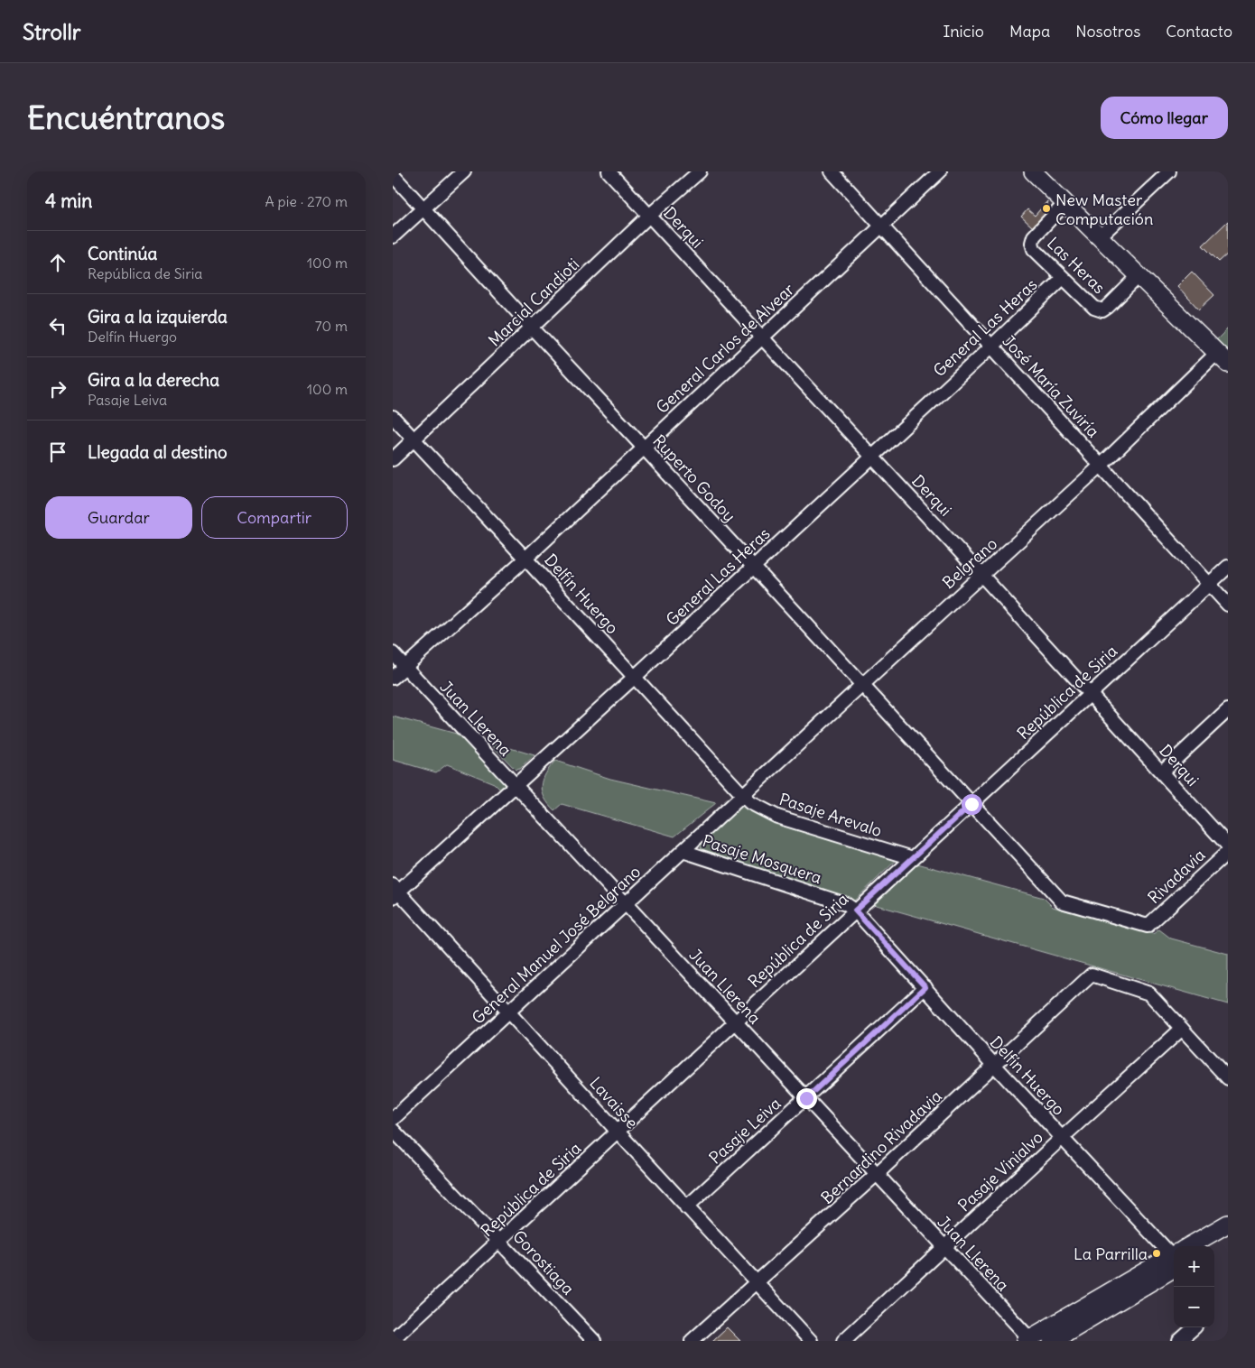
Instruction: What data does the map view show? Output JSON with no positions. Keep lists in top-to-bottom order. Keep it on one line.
{"streets":{"street":["Derqui","Las Heras","Marcial Candioti","General Las Heras","General Carlos de Alvear","José María Zuviría","Ruperto Godoy","Belgrano","Delfín Huergo","República de Siria","Juan Llerena","Pasaje Arevalo","Pasaje Mosquera","Rivadavia","General Manuel José Belgrano","Lavaisse","Pasaje Leiva","Bernardino Rivadavia","Pasaje Vinialvo","Gorostiaga"]},"crossings":[["Derqui","Marcial Candioti"],["Derqui","General Las Heras"],["Derqui","General Carlos de Alvear"],["Derqui","Belgrano"],["Derqui","República de Siria"],["Las Heras","General Las Heras"],["Marcial Candioti","Ruperto Godoy"],["Marcial Candioti","Delfín Huergo"],["General Las Heras","José María Zuviría"],["General Las Heras","Ruperto Godoy"],["General Las Heras","Delfín Huergo"],["General Las Heras","Juan Llerena"],["General Las Heras","Lavaisse"],["General Carlos de Alvear","José María Zuviría"],["General Carlos de Alvear","Ruperto Godoy"],["General Carlos de Alvear","Delfín Huergo"],["General Carlos de Alvear","Juan Llerena"],["José María Zuviría","Belgrano"],["José María Zuviría","República de Siria"],["Ruperto Godoy","Belgrano"],["Ruperto Godoy","República de Siria"],["Ruperto Godoy","Rivadavia"],["Belgrano","Delfín Huergo"],["Belgrano","Pasaje Arevalo"],["Belgrano","General Manuel José Belgrano"],["Delfín Huergo","República de Siria"],["Delfín Huergo","Pasaje Arevalo"],["Delfín Huergo","Pasaje Mosquera"],["Delfín Huergo","General Manuel José Belgrano"],["Delfín Huergo","Pasaje Leiva"],["Delfín Huergo","Bernardino Rivadavia"],["Delfín Huergo","Pasaje Vinialvo"],["República de Siria","Juan Llerena"],["República de Siria","Pasaje Arevalo"],["República de Siria","Pasaje Mosquera"],["República de Siria","Rivadavia"],["República de Siria","Lavaisse"],["República de Siria","Gorostiaga"],["Juan Llerena","General Manuel José Belgrano"],["Juan Llerena","Pasaje Leiva"],["Juan Llerena","Bernardino Rivadavia"],["Juan Llerena","Pasaje Vinialvo"],["Pasaje Arevalo","General Manuel José Belgrano"],["Pasaje Mosquera","General Manuel José Belgrano"],["General Manuel José Belgrano","Lavaisse"],["Lavaisse","Pasaje Leiva"],["Lavaisse","Bernardino Rivadavia"],["Bernardino Rivadavia","Pasaje Vinialvo"]],"places":["New Master Computación","La Parrilla"],"page":{"header":"Strollr","nav":["Inicio","Mapa","Nosotros","Contacto"],"buttons":["Cómo llegar",["Guardar","Compartir"]],"title":"Encuéntranos","heading":["4 min","A pie · 270 m"],"list":[["Continúa","República de Siria","100 m"],["Gira a la izquierda","Delfín Huergo","70 m"],["Gira a la derecha","Pasaje Leiva","100 m"],"Llegada al destino"],"map_buttons":["+","−"]}}
